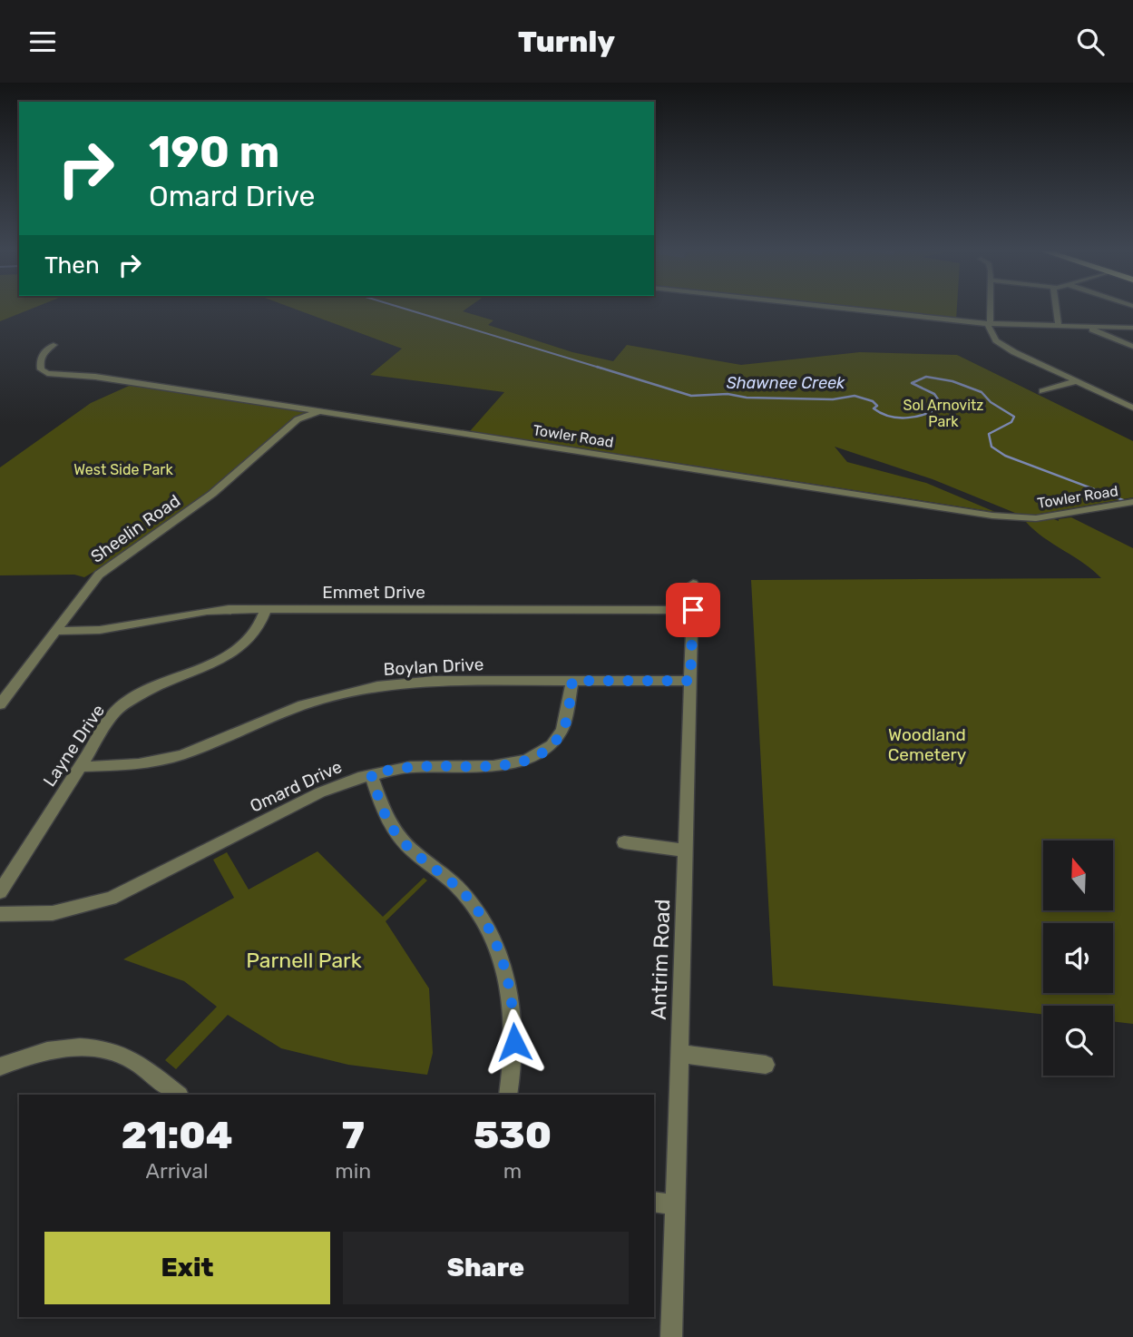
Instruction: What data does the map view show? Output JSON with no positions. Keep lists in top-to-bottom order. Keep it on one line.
{"streets":{"street":["Towler Road","Sheelin Road","Emmet Drive","Boylan Drive","Layne Drive","Omard Drive","Antrim Road"]},"crossings":[["Towler Road","Sheelin Road"],["Sheelin Road","Emmet Drive"],["Emmet Drive","Layne Drive"],["Emmet Drive","Antrim Road"],["Boylan Drive","Layne Drive"],["Boylan Drive","Omard Drive"],["Boylan Drive","Antrim Road"]],"water":["Shawnee Creek"],"parks":["Sol Arnovitz Park","West Side Park","Woodland Cemetery","Parnell Park"],"north":"top","page":{"header":"Turnly","turn":["190 m","Omard Drive"],"then":"Then","eta":["21:04","Arrival","7","min","530","m"],"buttons":["Exit","Share"]}}
